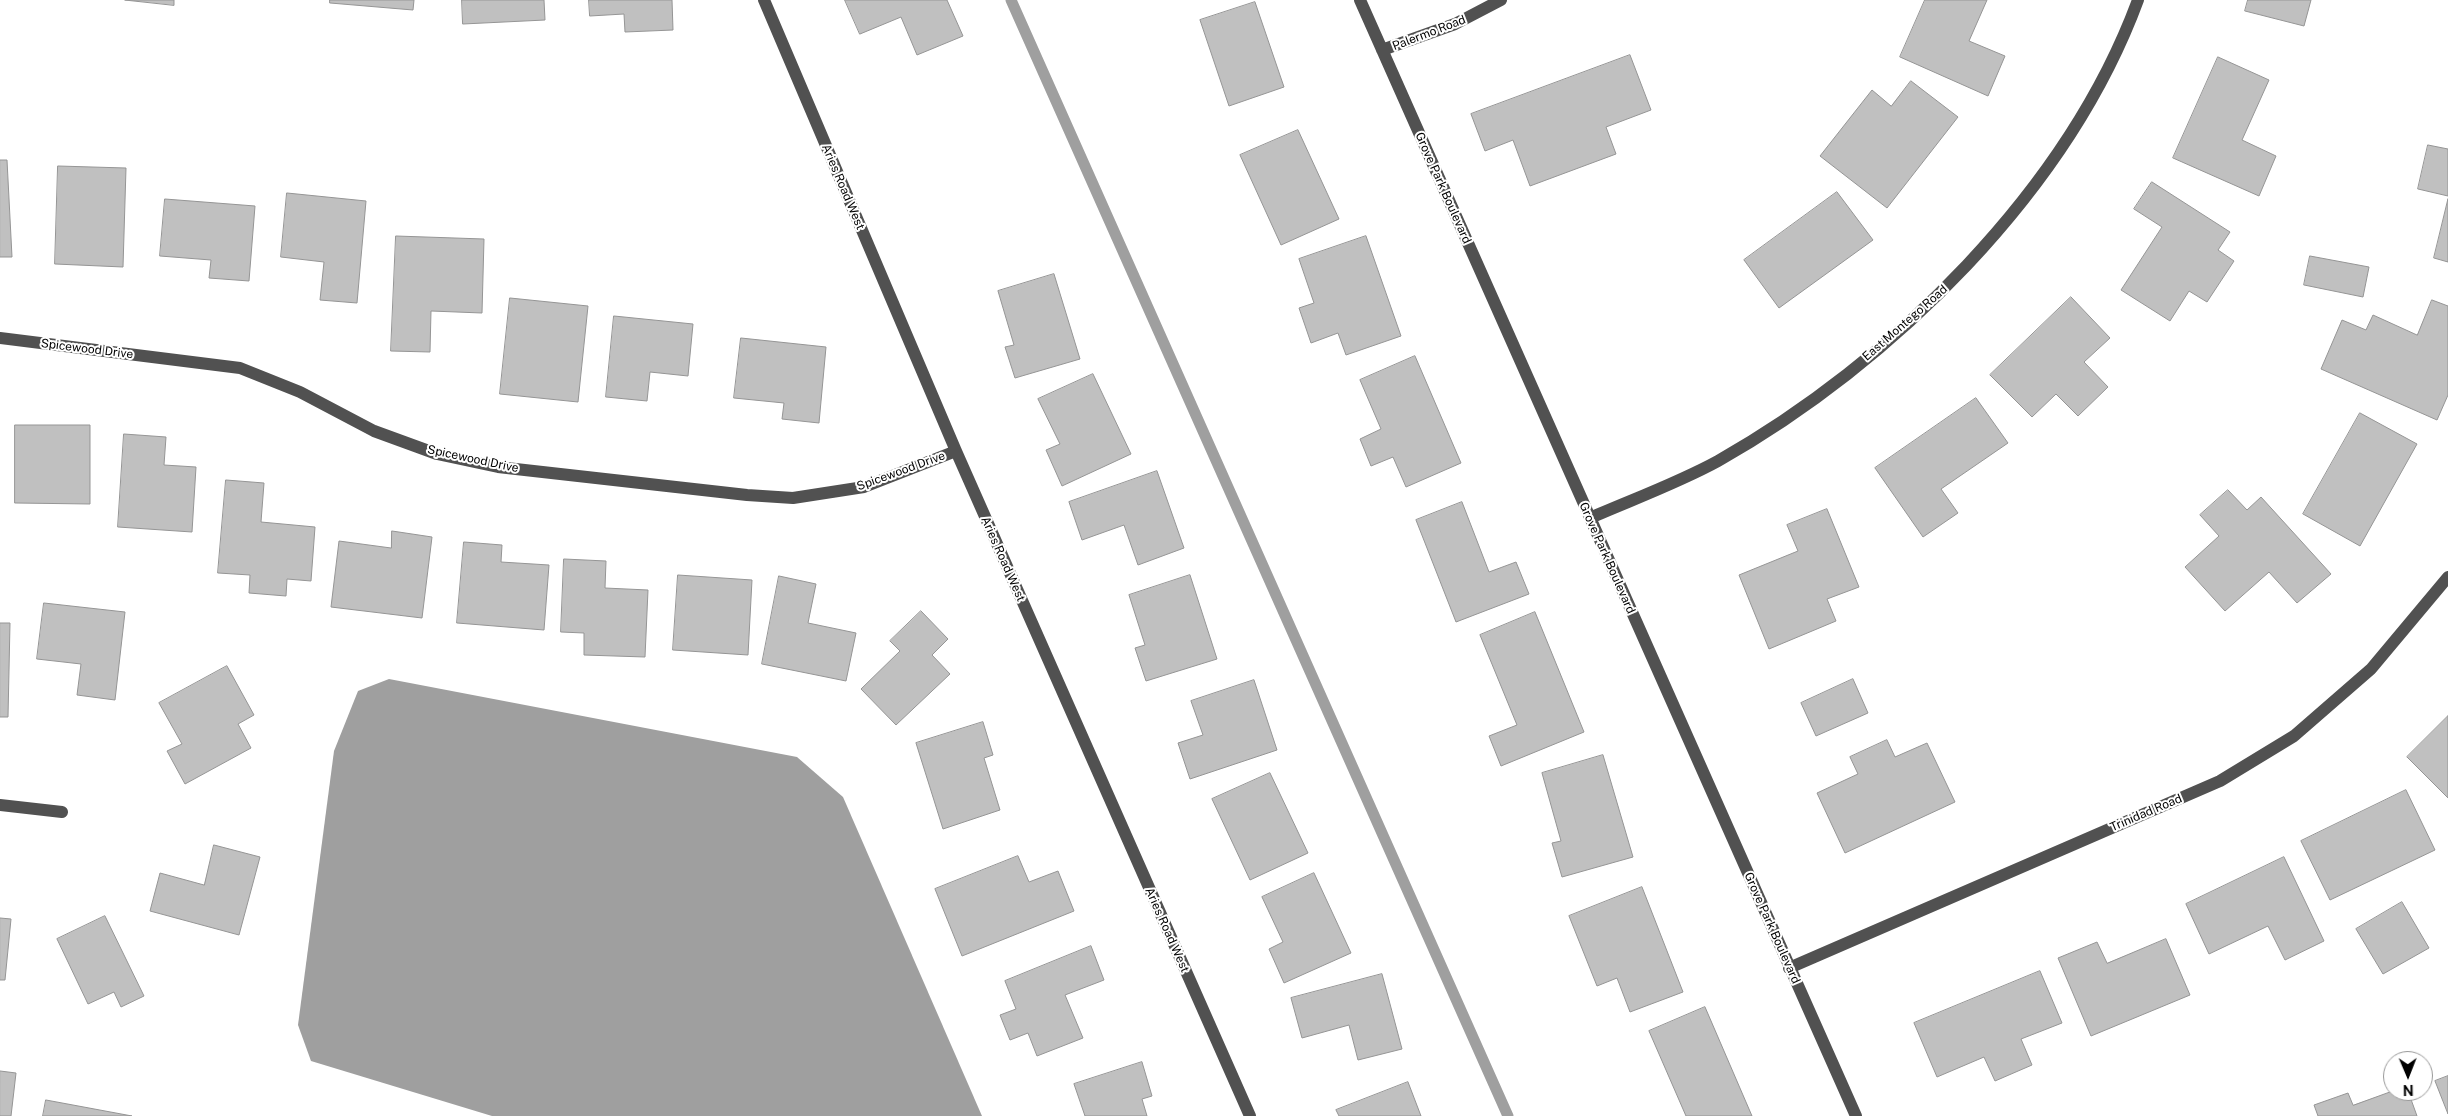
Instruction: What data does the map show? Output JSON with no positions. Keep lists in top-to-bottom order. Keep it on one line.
{"streets":{"street":["Palermo Road","Aries Road West","Grove Park Boulevard","East Montego Road","Spicewood Drive","Trinidad Road"]},"crossings":[["Palermo Road","Grove Park Boulevard"],["Aries Road West","Spicewood Drive"],["Grove Park Boulevard","East Montego Road"],["Grove Park Boulevard","Trinidad Road"]],"north":"bottom"}
